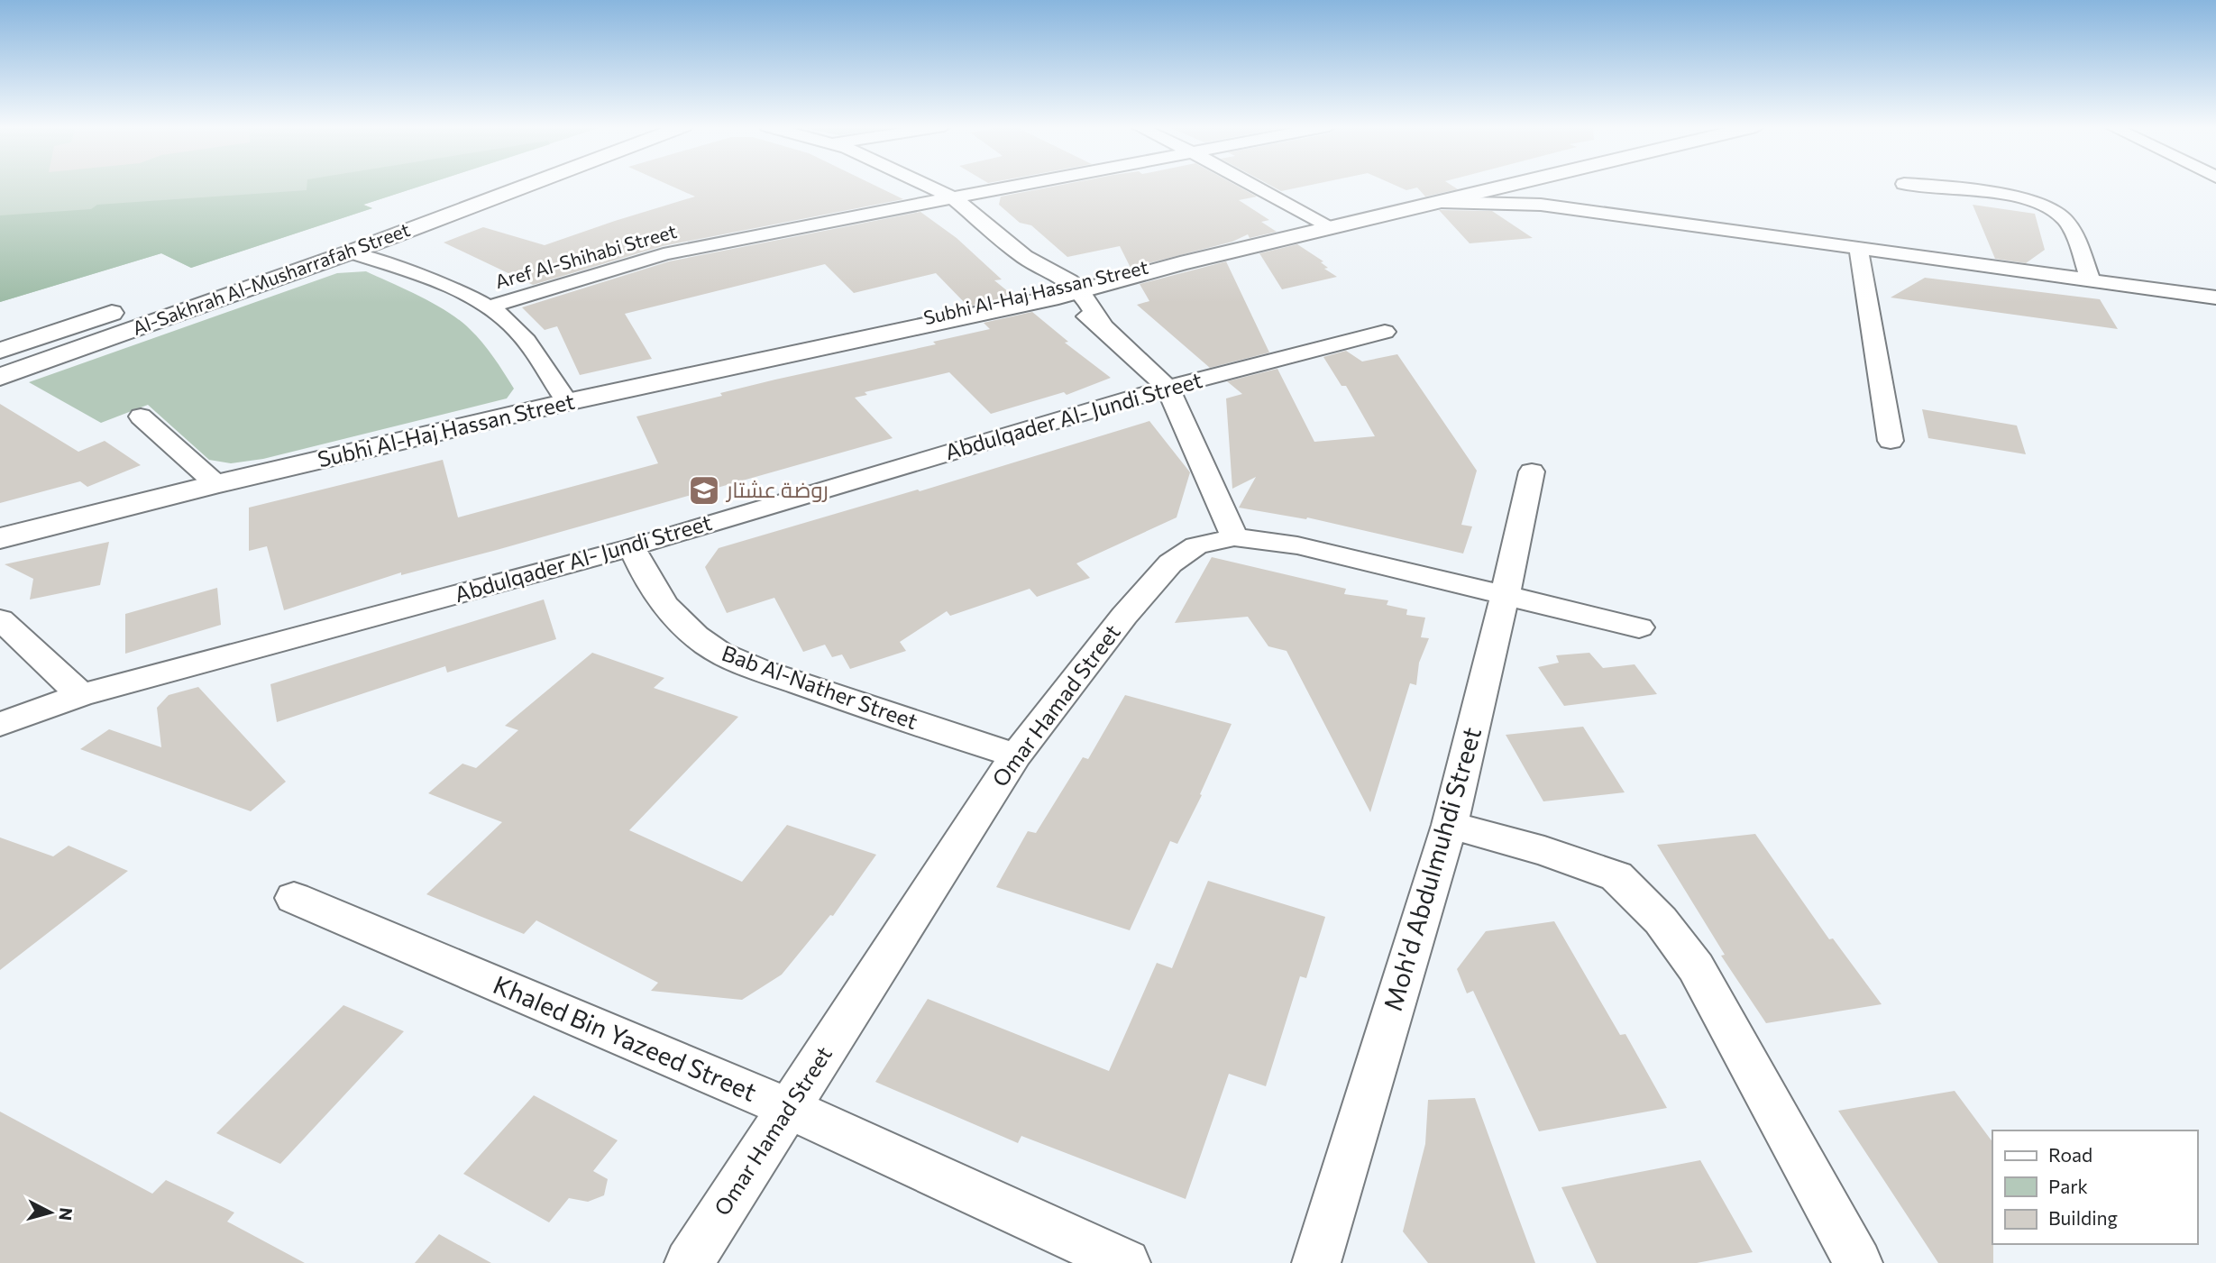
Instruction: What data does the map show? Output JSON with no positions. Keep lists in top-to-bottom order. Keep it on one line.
{"streets":{"street":["Aref Al-Shihabi Street","Al-Sakhrah Al-Musharrafah Street","Subhi Al-Haj Hassan Street","Abdulqader Al- Jundi Street","Bab Al-Nather Street","Omar Hamad Street","Moh'd Abdulmuhdi Street","Khaled Bin Yazeed Street"]},"crossings":[["Abdulqader Al- Jundi Street","Bab Al-Nather Street"],["Bab Al-Nather Street","Omar Hamad Street"],["Omar Hamad Street","Moh'd Abdulmuhdi Street"],["Omar Hamad Street","Khaled Bin Yazeed Street"]],"places":{"school or university":["روضة عشتار"]},"legend":["Road","Park","Building"],"north":"right"}
